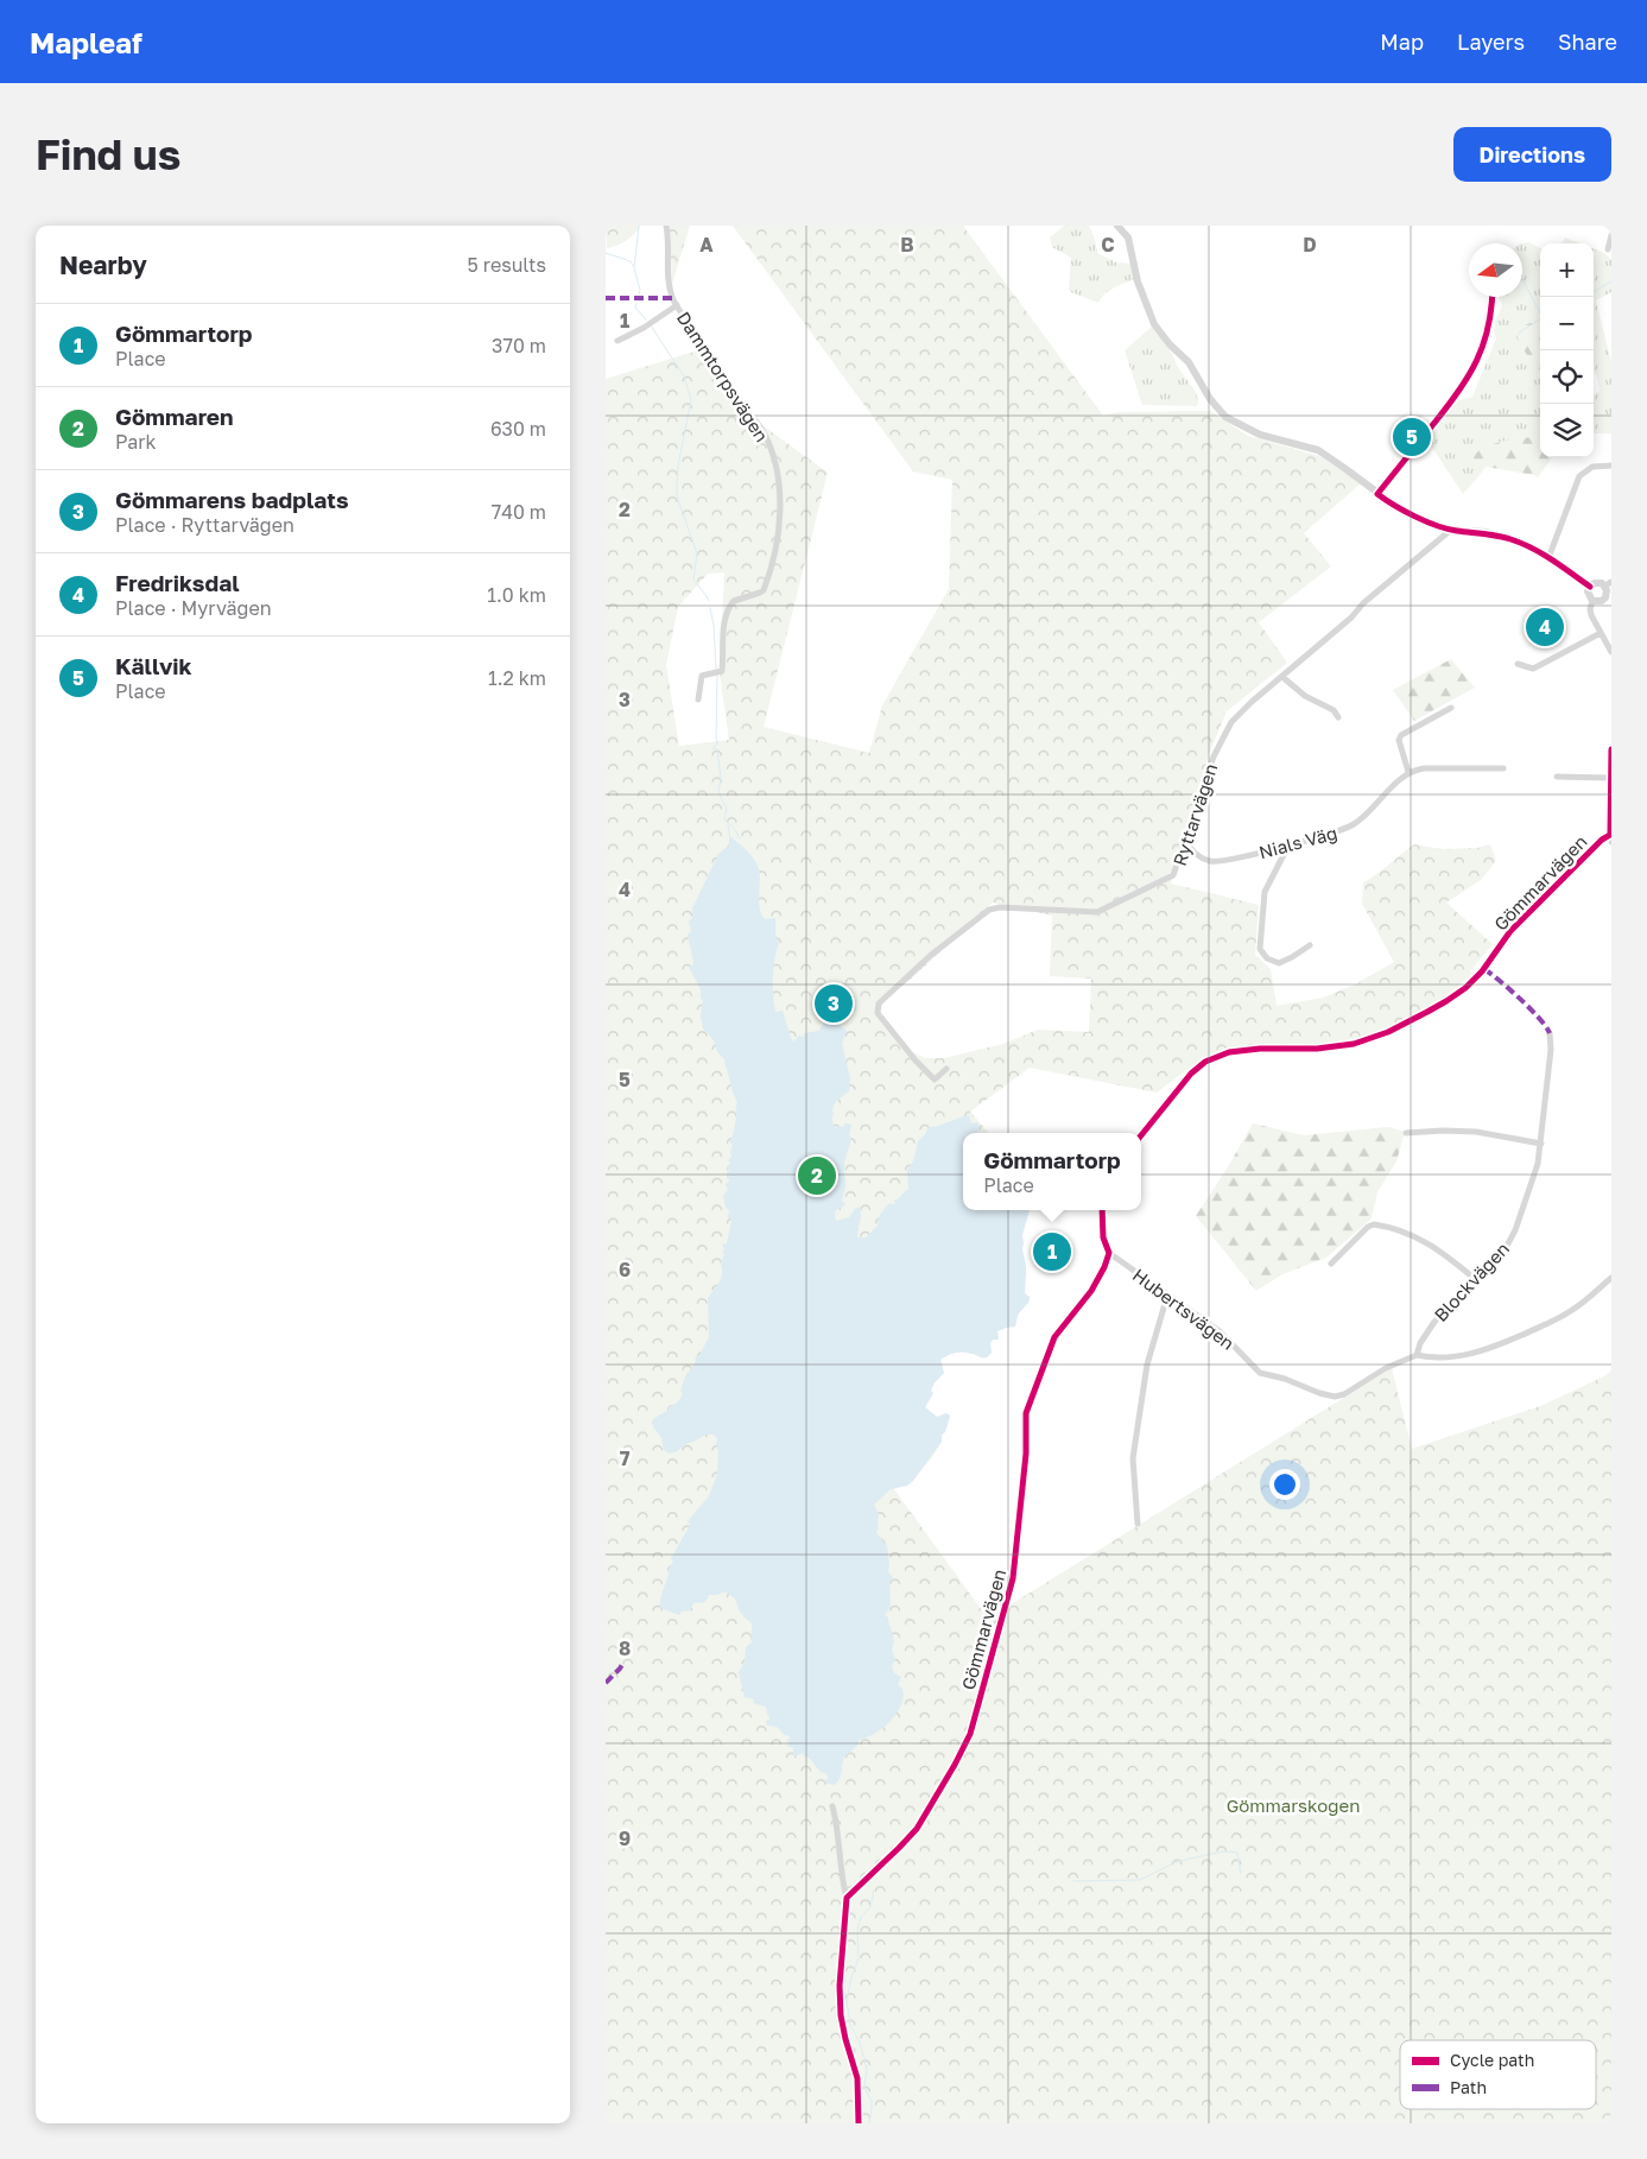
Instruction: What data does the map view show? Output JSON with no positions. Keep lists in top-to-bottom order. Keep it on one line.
{"streets":{"street":["Dammtorpsvägen","Ryttarvägen","Nials Väg","Gömmarvägen","Blockvägen","Hubertsvägen"]},"crossings":[["Ryttarvägen","Nials Väg"],["Gömmarvägen","Hubertsvägen"],["Blockvägen","Hubertsvägen"]],"parks":["Gömmarskogen"],"legend":["Cycle path","Path"],"north":"left","page":{"header":"Mapleaf","nav":["Map","Layers","Share"],"buttons":"Directions","title":"Find us","heading":["Nearby","5 results"],"map_buttons":["+","−"],"list":[{"mark":"1","name":"Gömmartorp","note":"Place","value":"370 m"},{"mark":"2","name":"Gömmaren","note":"Park","value":"630 m"},{"mark":"3","name":"Gömmarens badplats","note":"Place · Ryttarvägen","value":"740 m"},{"mark":"4","name":"Fredriksdal","note":"Place · Myrvägen","value":"1.0 km"},{"mark":"5","name":"Källvik","note":"Place","value":"1.2 km"}],"pins":["5","4","3","2","1"],"popup":["Gömmartorp","Place"]},"grid":{"columns":["A","B","C","D"],"rows":["1","2","3","4","5","6","7","8","9"]}}
